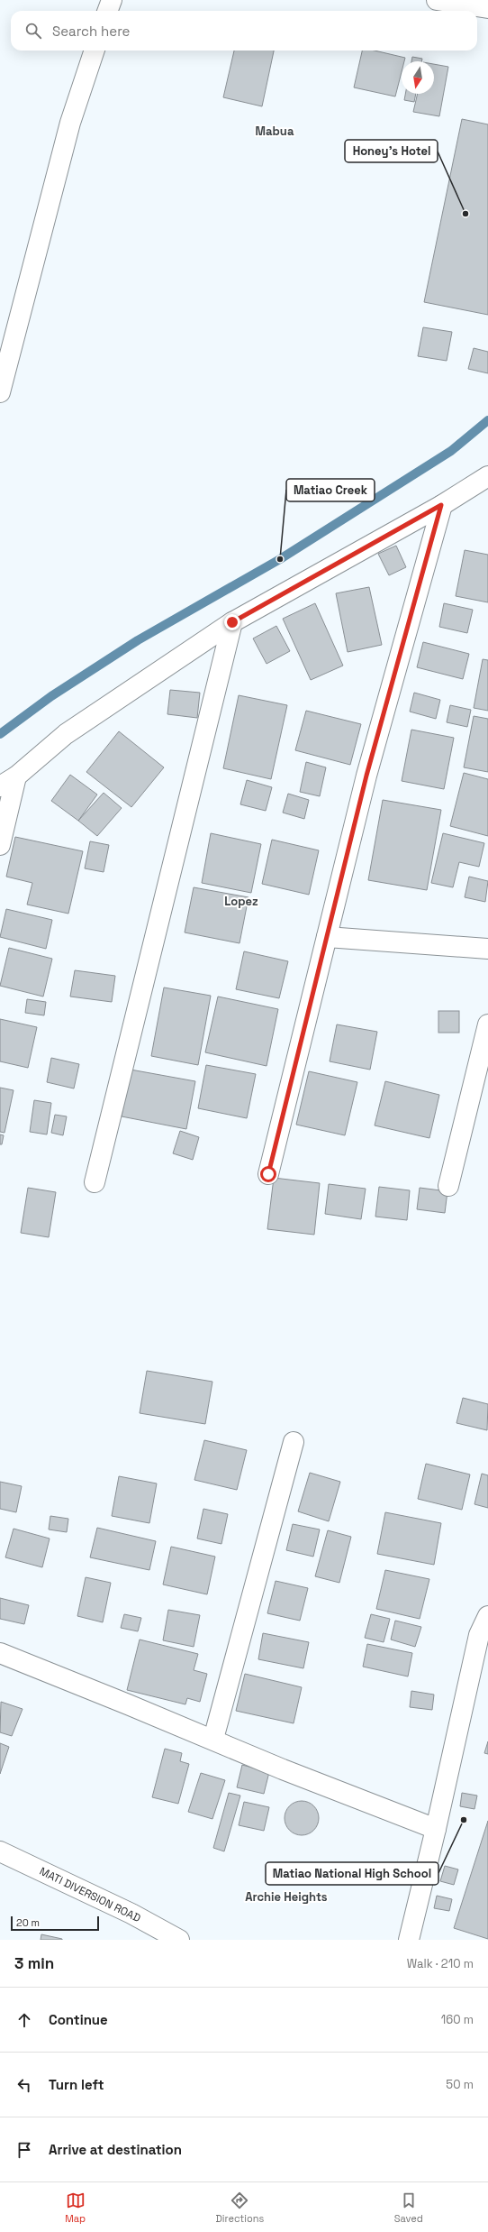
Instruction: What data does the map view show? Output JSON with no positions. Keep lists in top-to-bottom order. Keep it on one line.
{"streets":{"main road":["MATI DIVERSION ROAD"]},"districts":["Mabua","Lopez","Archie Heights"],"places":["Honey's Hotel","Matiao Creek","Matiao National High School"],"scale_bar":"20 m","north":"bottom","page":{"search":"Search here","scale":"20 m","heading":["3 min","Walk · 210 m"],"list":[["Continue","160 m"],["Turn left","50 m"],"Arrive at destination"],"nav":["Map","Directions","Saved"]}}
